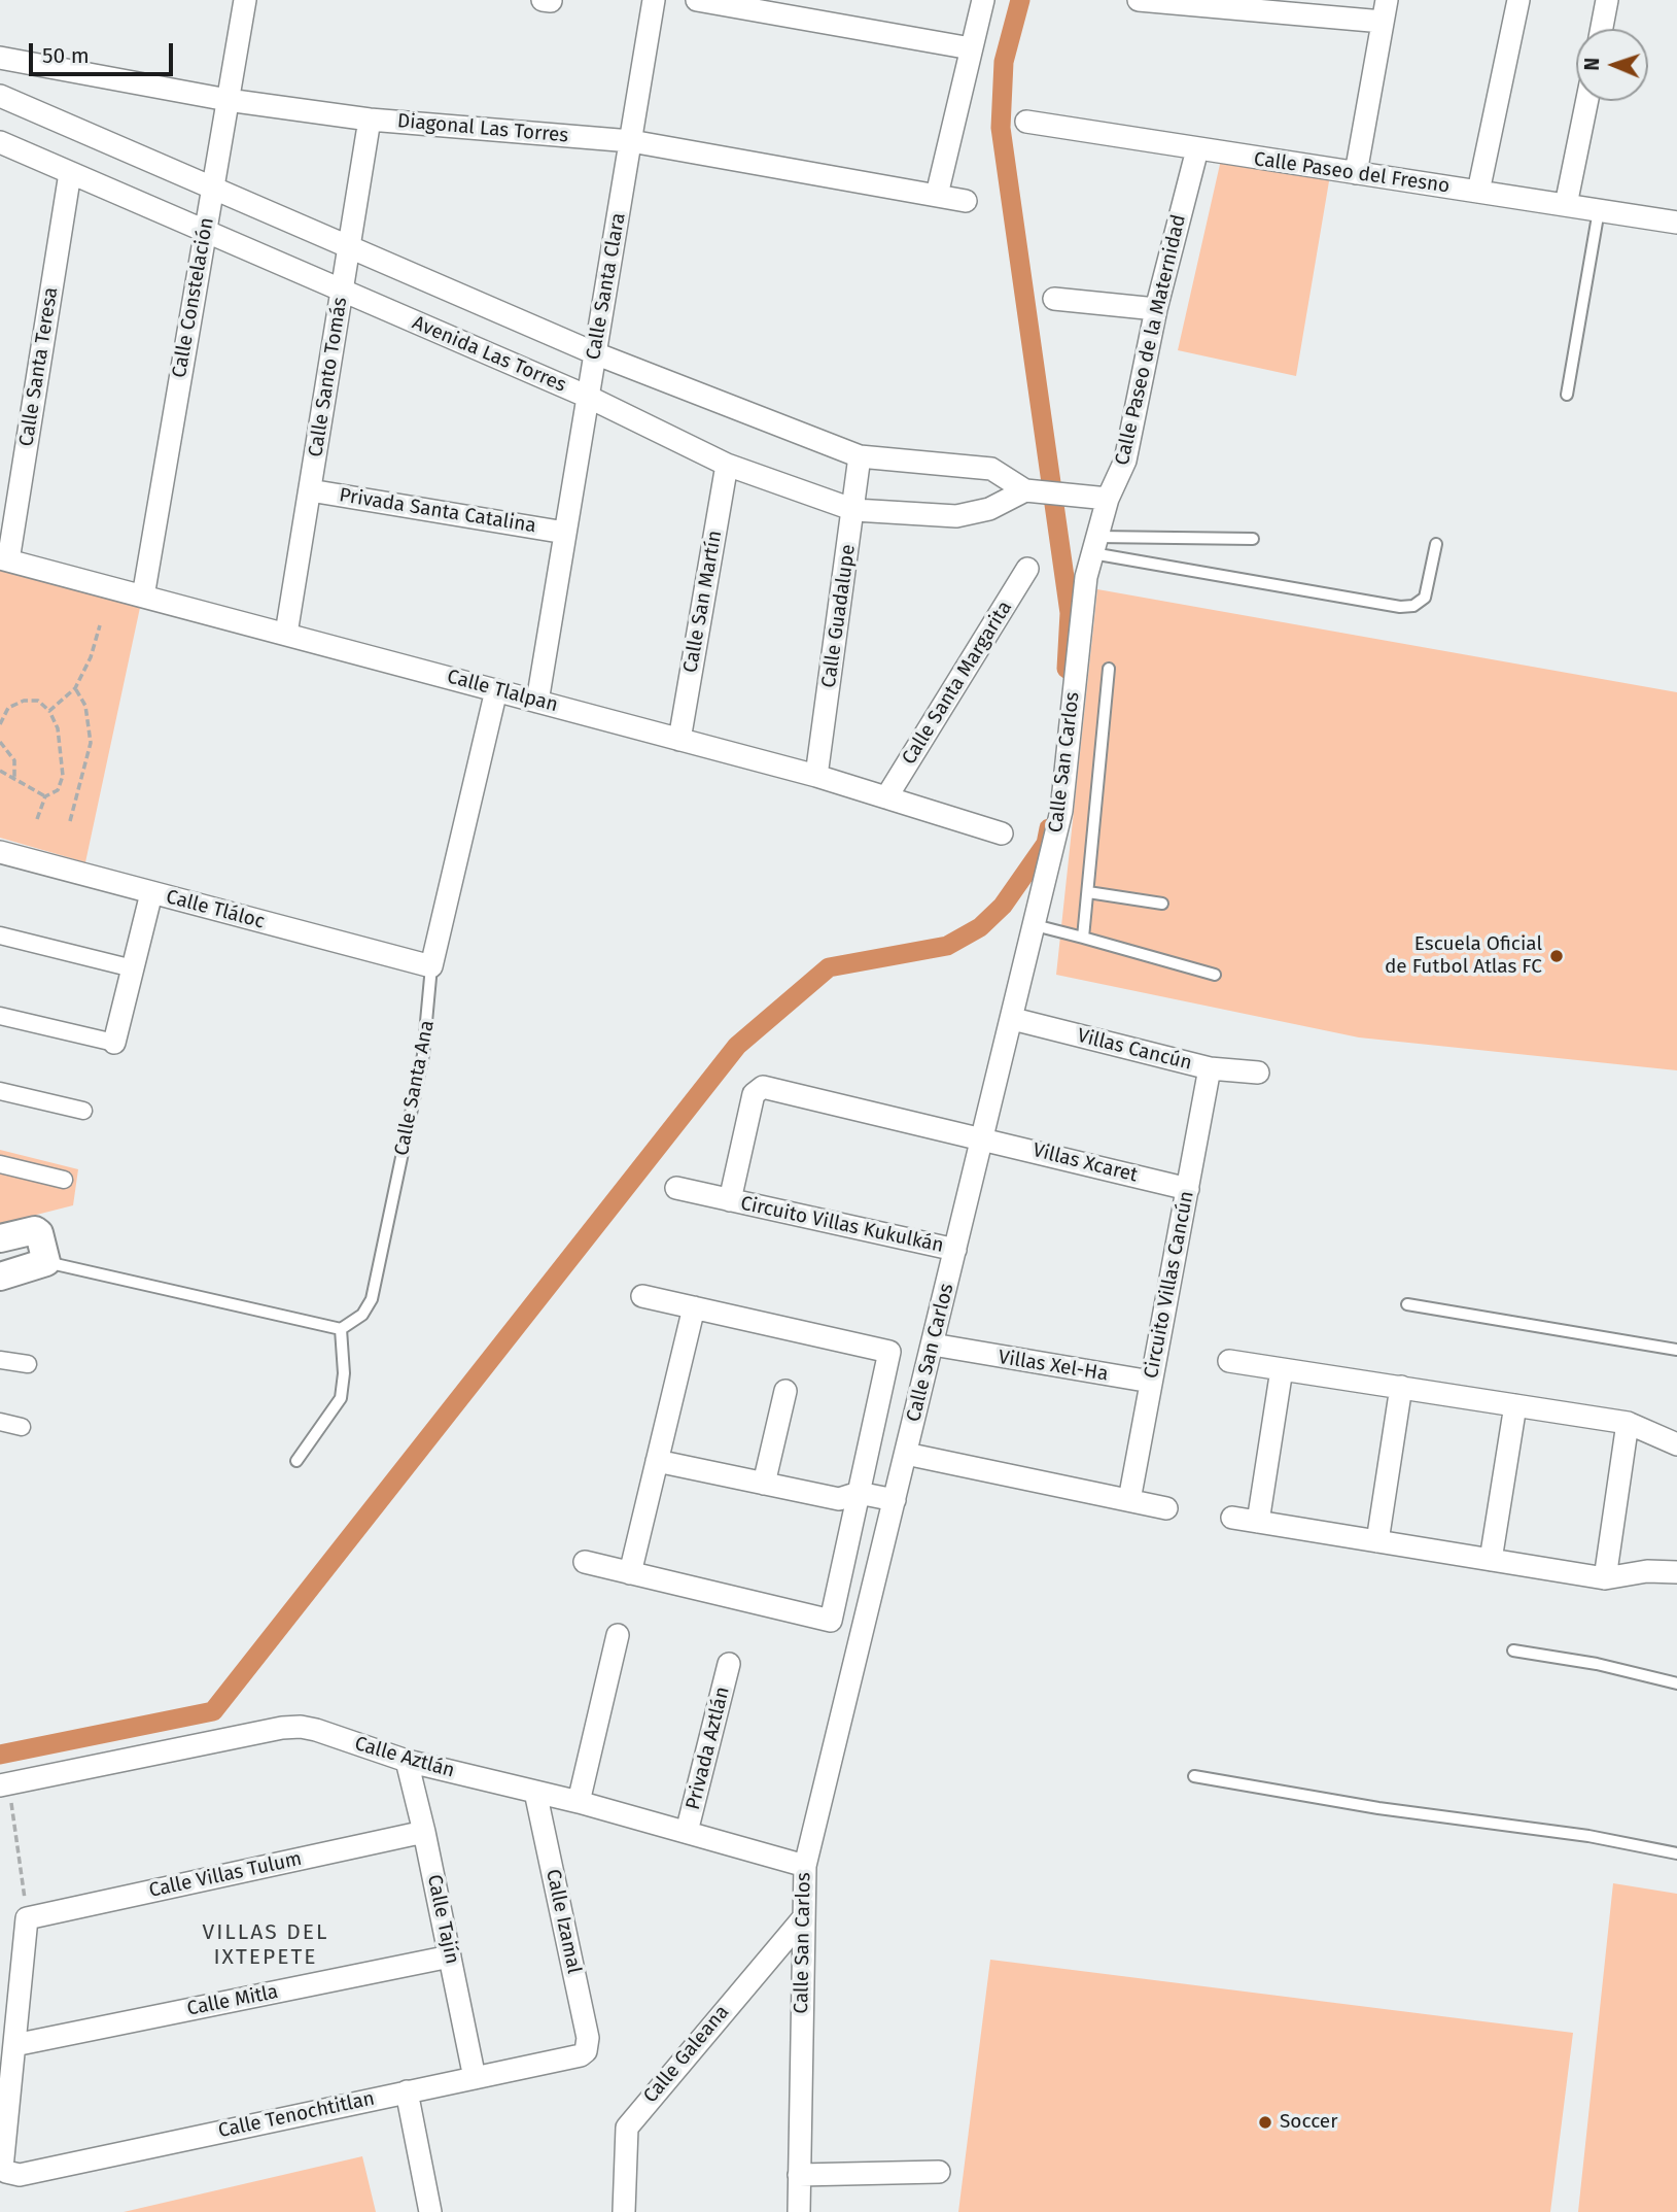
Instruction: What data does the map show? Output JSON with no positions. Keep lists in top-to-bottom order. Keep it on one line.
{"streets":{"street":["Diagonal Las Torres","Calle Paseo del Fresno","Calle Santa Clara","Calle Constelación","Calle Paseo de la Maternidad","Avenida Las Torres","Calle Santa Teresa","Calle Santo Tomás","Privada Santa Catalina","Calle San Martín","Calle Guadalupe","Calle Santa Margarita","Calle Tlalpan","Calle San Carlos","Calle Tláloc","Villas Cancún","Calle Santa Ana","Villas Xcaret","Circuito Villas Kukulkán","Circuito Villas Cancún","Villas Xel-Ha","Privada Aztlán","Calle Aztlán","Calle Villas Tulum","Calle Tajín","Calle Izamal","Calle Mitla","Calle Galeana","Calle Tenochtitlan"]},"crossings":[["Diagonal Las Torres","Calle Santa Clara"],["Diagonal Las Torres","Calle Constelación"],["Diagonal Las Torres","Calle Santo Tomás"],["Calle Paseo del Fresno","Calle Paseo de la Maternidad"],["Calle Santa Clara","Avenida Las Torres"],["Calle Santa Clara","Privada Santa Catalina"],["Calle Santa Clara","Calle Tlalpan"],["Calle Constelación","Avenida Las Torres"],["Calle Constelación","Calle Tlalpan"],["Calle Paseo de la Maternidad","Calle San Carlos"],["Avenida Las Torres","Calle Santa Teresa"],["Avenida Las Torres","Calle Santo Tomás"],["Avenida Las Torres","Calle San Martín"],["Avenida Las Torres","Calle Guadalupe"],["Calle Santa Teresa","Calle Tlalpan"],["Calle Santo Tomás","Privada Santa Catalina"],["Calle Santo Tomás","Calle Tlalpan"],["Calle San Martín","Calle Tlalpan"],["Calle Guadalupe","Calle Tlalpan"],["Calle Santa Margarita","Calle Tlalpan"],["Calle Tlalpan","Calle Santa Ana"],["Calle San Carlos","Villas Cancún"],["Calle San Carlos","Villas Xcaret"],["Calle San Carlos","Circuito Villas Kukulkán"],["Calle San Carlos","Villas Xel-Ha"],["Calle San Carlos","Calle Aztlán"],["Calle San Carlos","Calle Galeana"],["Calle Tláloc","Calle Santa Ana"],["Villas Cancún","Circuito Villas Cancún"],["Villas Xcaret","Circuito Villas Kukulkán"],["Villas Xcaret","Circuito Villas Cancún"],["Circuito Villas Cancún","Villas Xel-Ha"],["Privada Aztlán","Calle Aztlán"],["Calle Aztlán","Calle Tajín"],["Calle Aztlán","Calle Izamal"],["Calle Villas Tulum","Calle Tajín"],["Calle Tajín","Calle Mitla"],["Calle Tajín","Calle Tenochtitlan"],["Calle Izamal","Calle Tenochtitlan"],["Calle Mitla","Calle Tenochtitlan"]],"districts":["VILLAS DEL IXTEPETE"],"places":["Escuela Oficial de Futbol Atlas FC","Soccer"],"scale_bar":"50 m","north":"left"}
